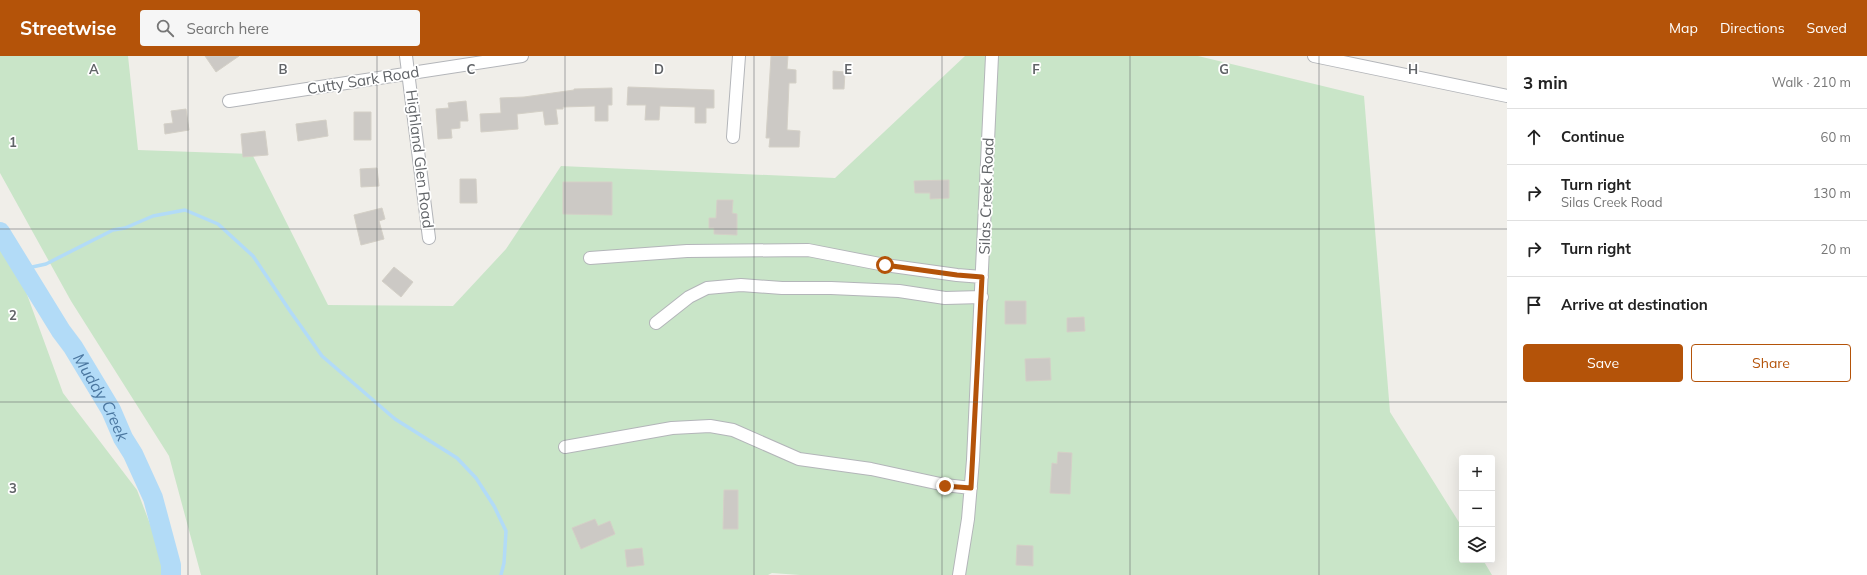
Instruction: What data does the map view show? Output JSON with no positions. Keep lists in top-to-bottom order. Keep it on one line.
{"streets":{"street":["Cutty Sark Road","Highland Glen Road","Silas Creek Road"]},"crossings":[["Cutty Sark Road","Highland Glen Road"]],"water":["Muddy Creek"],"page":{"header":"Streetwise","search":"Search here","nav":["Map","Directions","Saved"],"heading":["3 min","Walk · 210 m"],"list":[["Continue","60 m"],["Turn right","Silas Creek Road","130 m"],["Turn right","20 m"],"Arrive at destination"],"buttons":["Save","Share"],"map_buttons":["+","−"]},"grid":{"columns":["A","B","C","D","E","F","G","H"],"rows":["1","2","3"]}}
